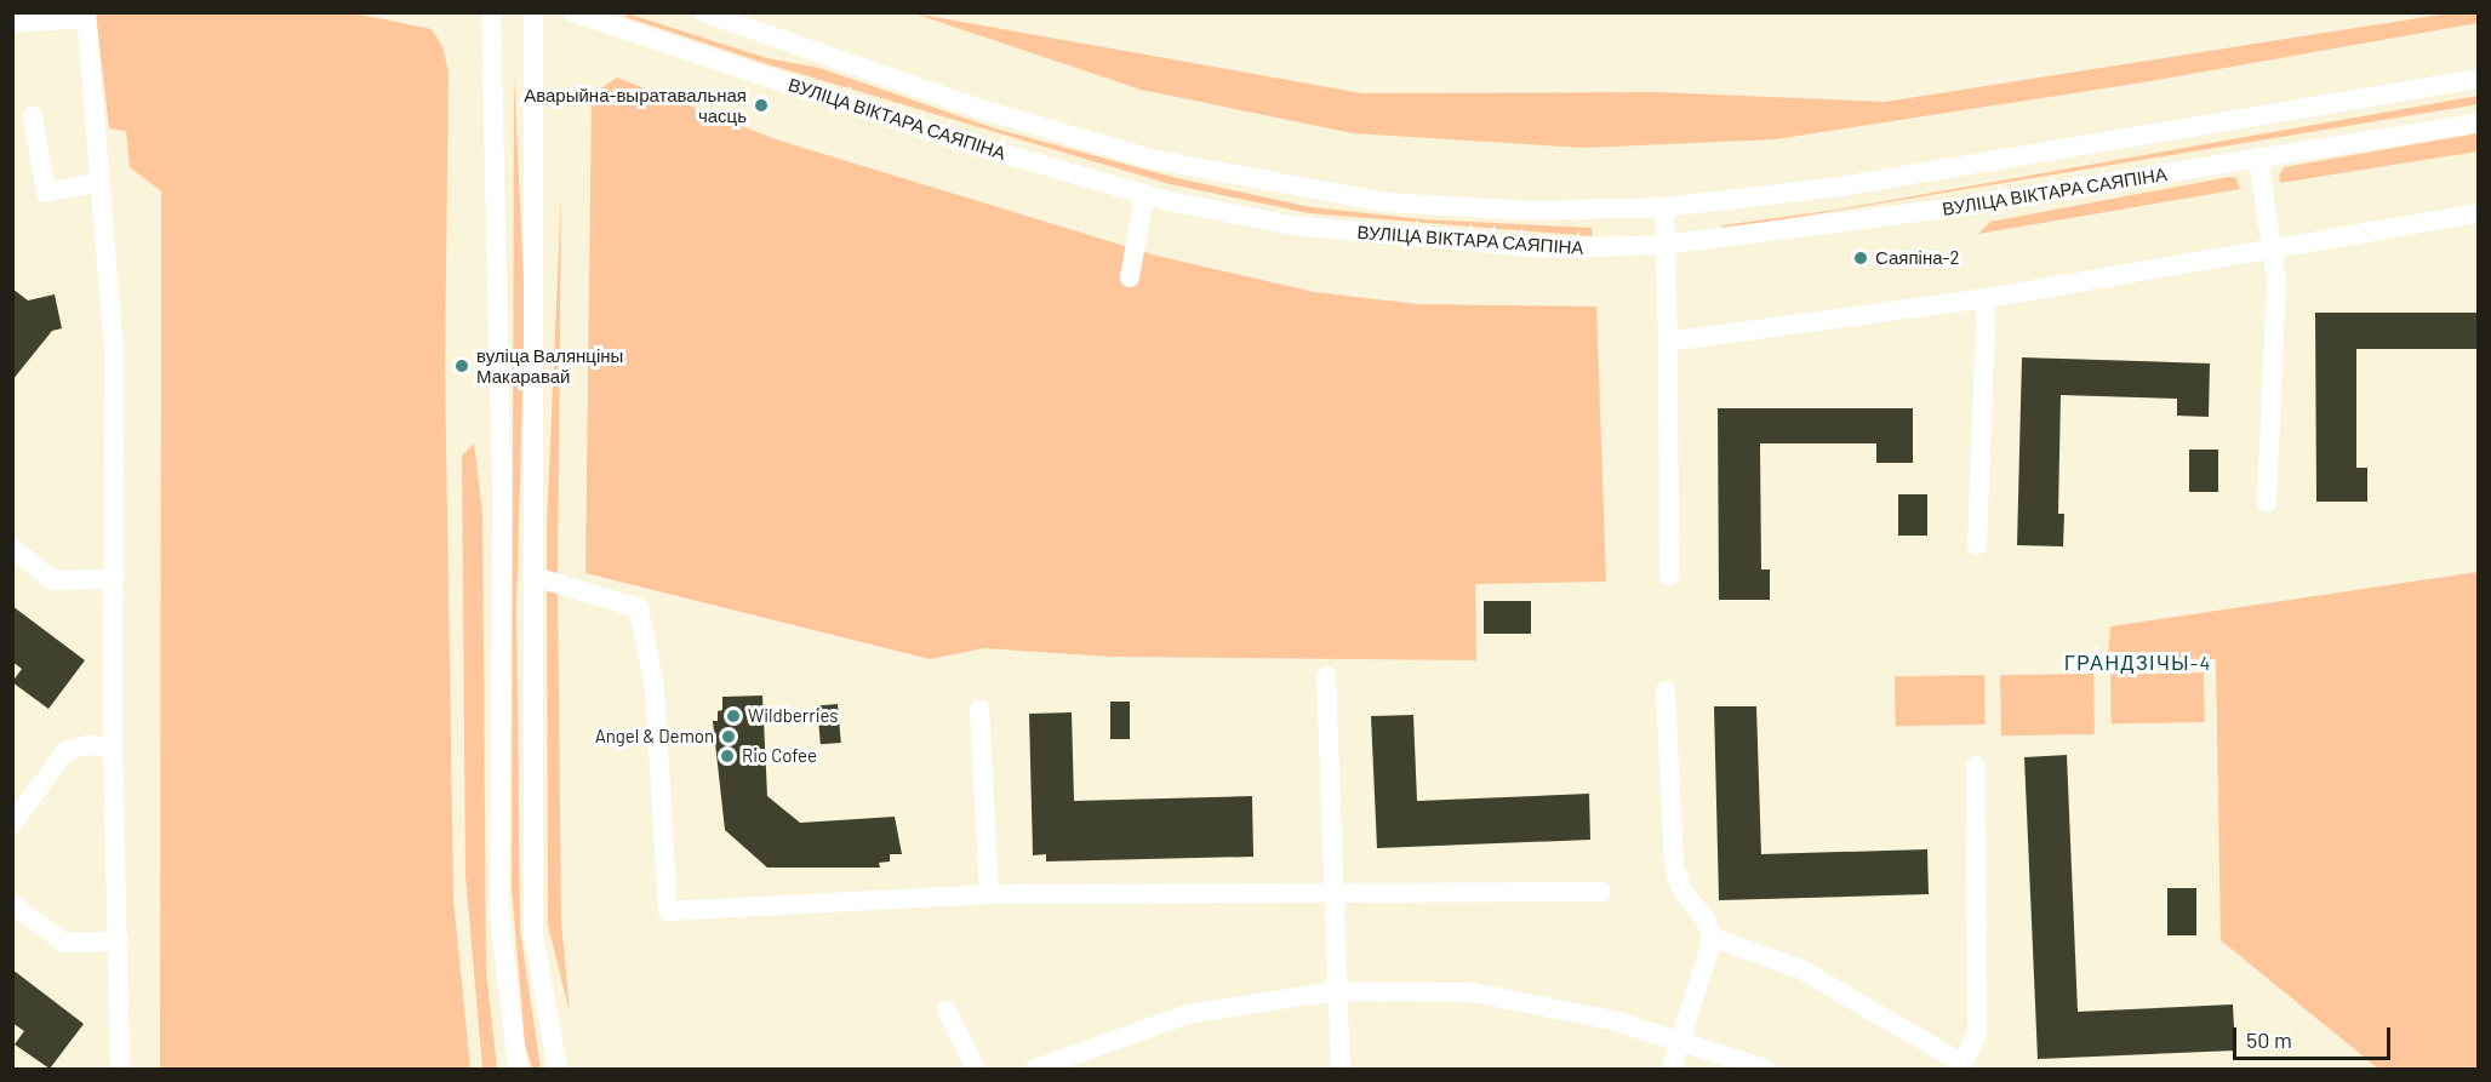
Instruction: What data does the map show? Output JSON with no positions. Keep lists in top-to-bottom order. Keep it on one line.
{"streets":{"street":["ВУЛІЦА ВІКТАРА САЯПІНА"]},"districts":["ГРАНДЗІЧЫ-4"],"places":["Аварыйна-выратавальная часць","Саяпіна-2","вуліца Валянціны Макаравай","Wildberries","Angel & Demon","Rio Cofee"],"scale_bar":"50 m"}
